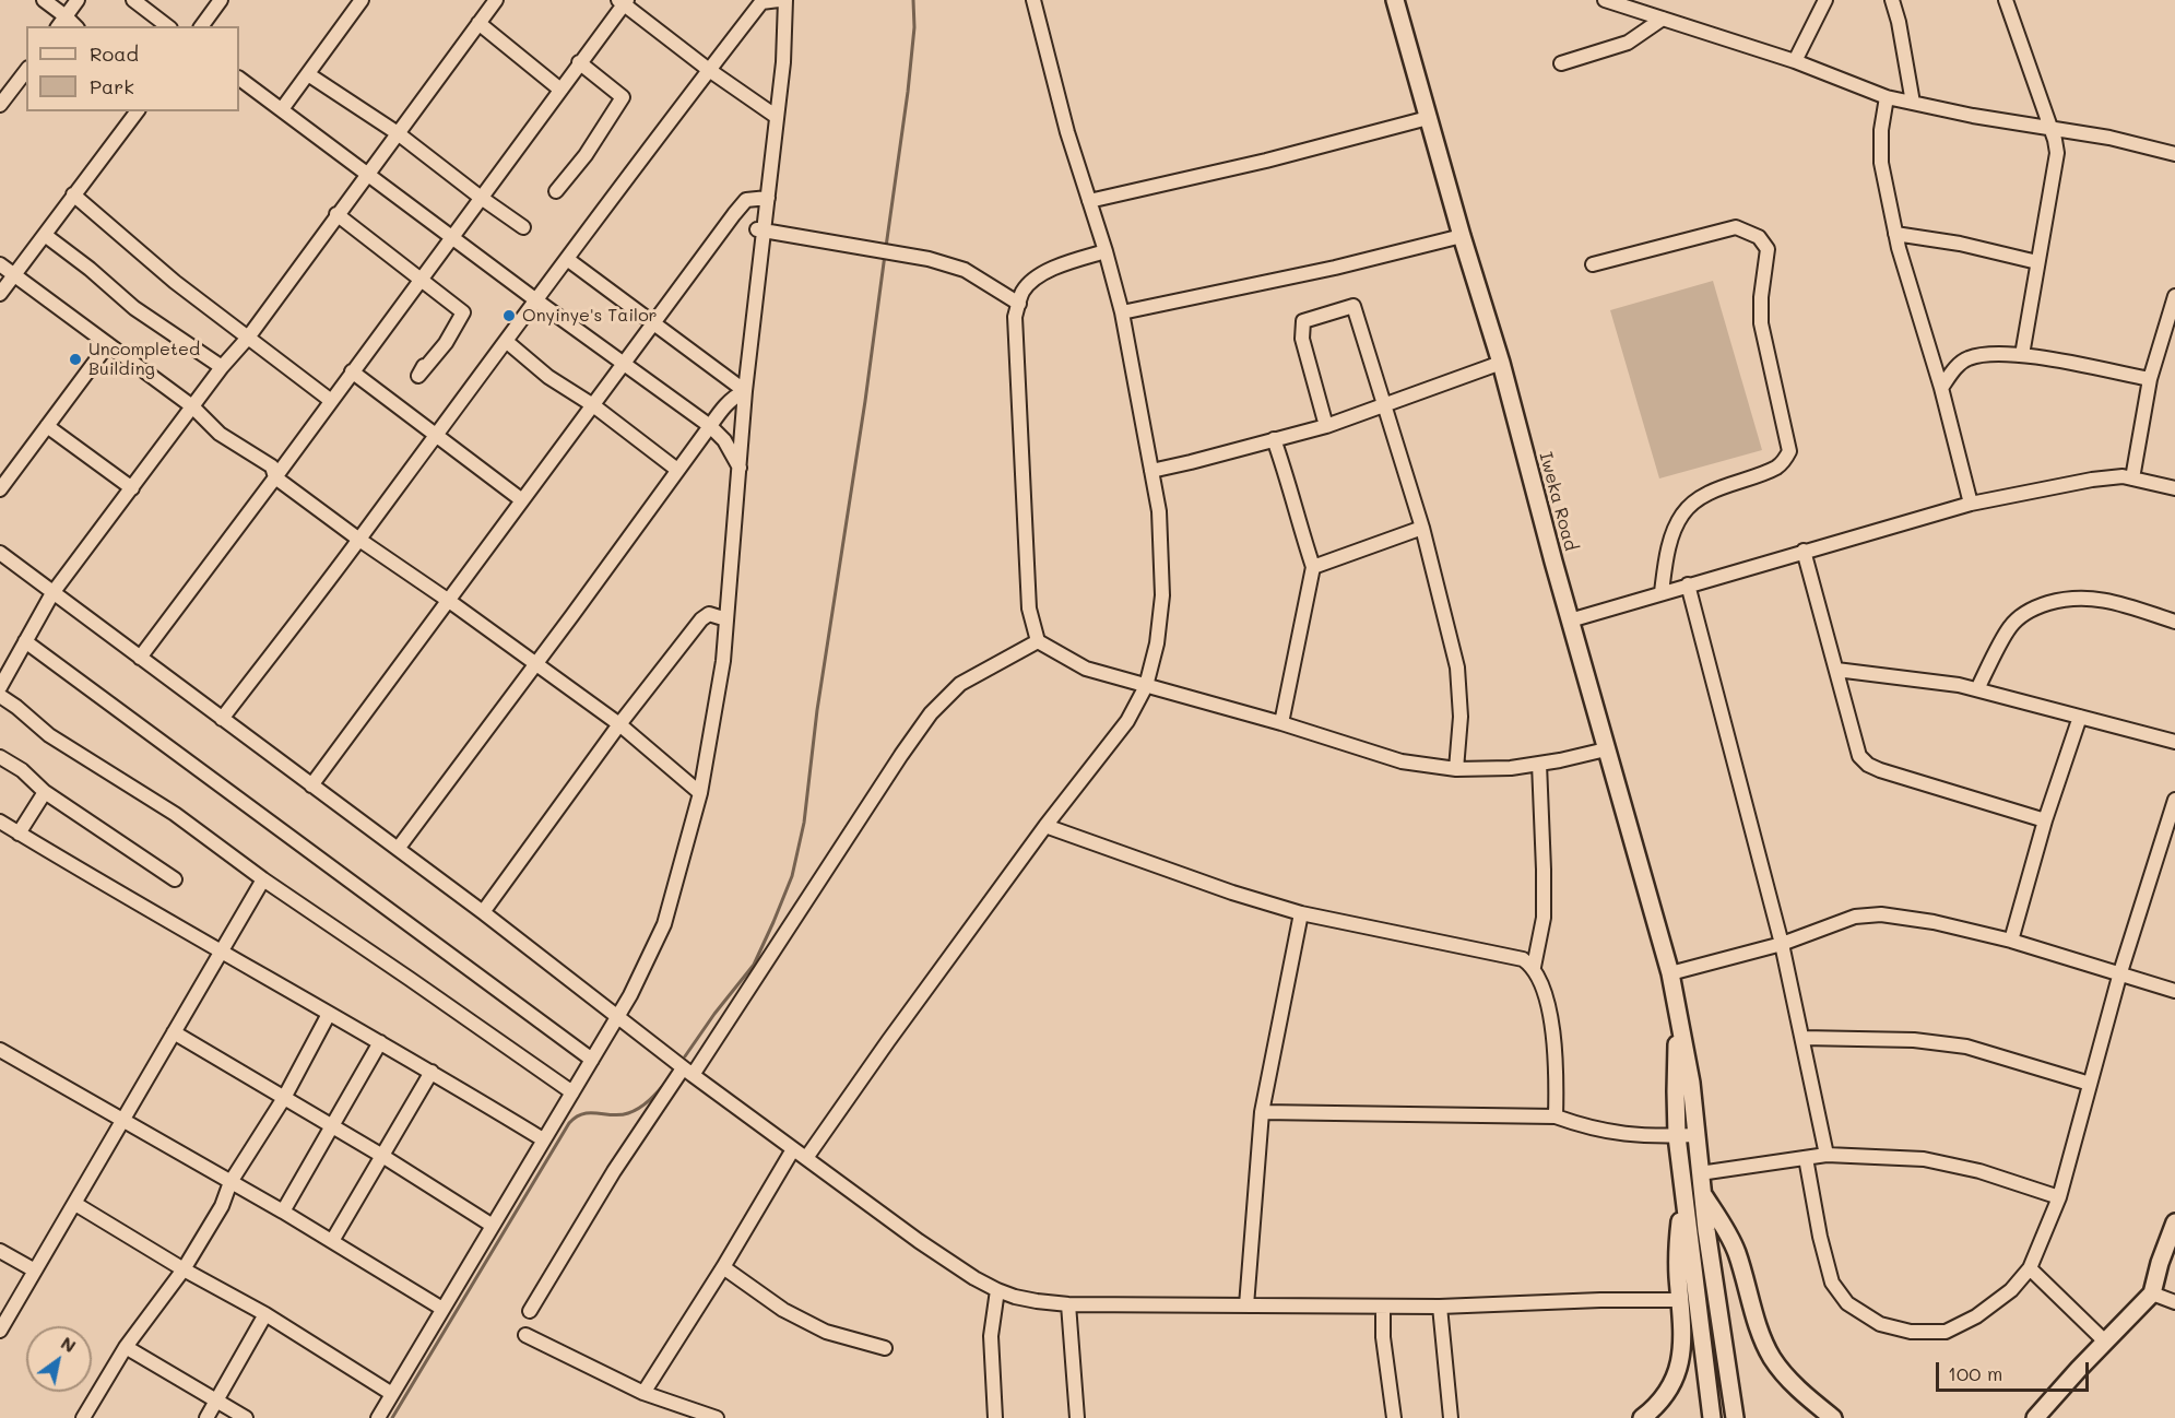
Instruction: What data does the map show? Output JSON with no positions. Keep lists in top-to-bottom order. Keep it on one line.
{"streets":{"main road":["Iweka Road"]},"places":["Onyinye's Tailor","Uncompleted Building"],"legend":["Road","Park"],"scale_bar":"100 m","north":"top right"}
